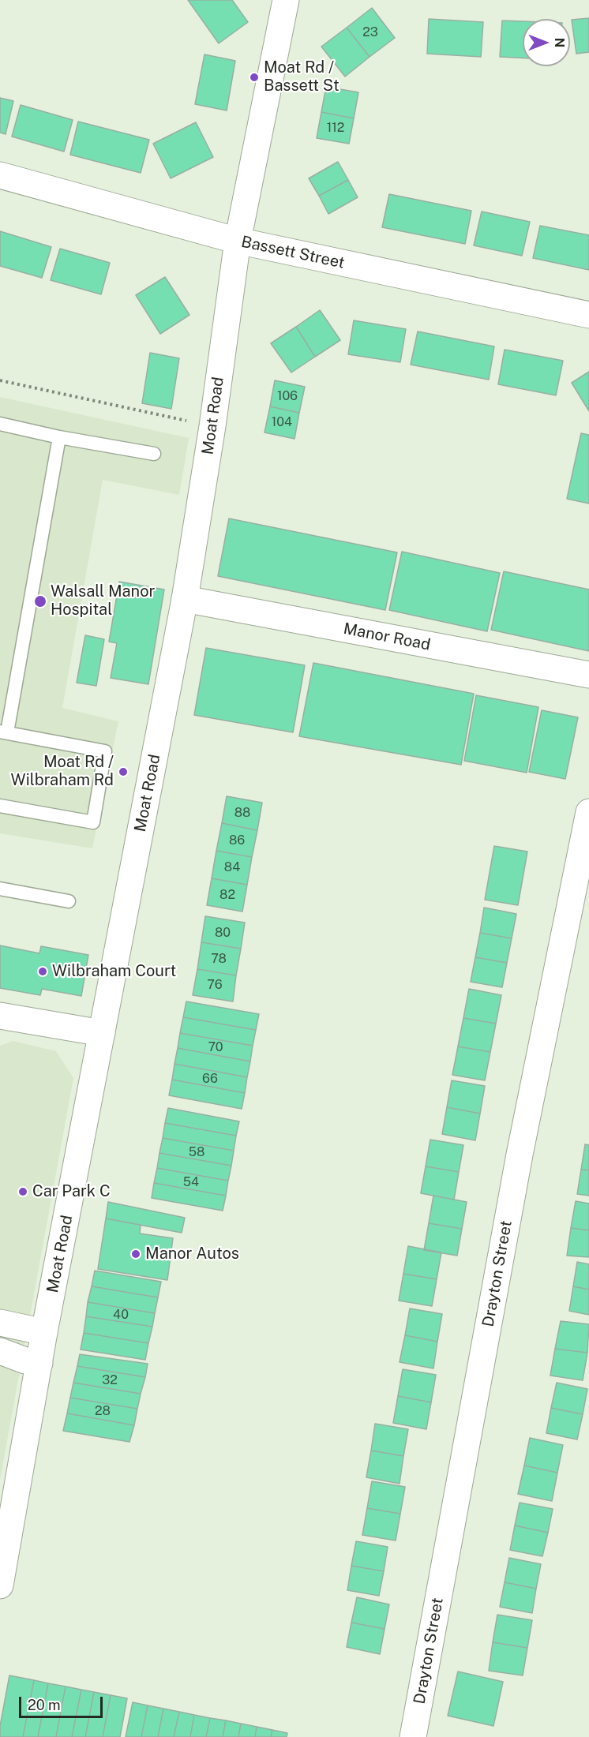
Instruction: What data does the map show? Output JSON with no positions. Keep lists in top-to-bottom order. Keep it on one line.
{"streets":{"street":["Bassett Street","Moat Road","Manor Road","Drayton Street"]},"crossings":[["Bassett Street","Moat Road"],["Moat Road","Manor Road"]],"places":["Moat Rd / Bassett St","Walsall Manor Hospital","Moat Rd / Wilbraham Rd","Wilbraham Court","Car Park C","Manor Autos"],"house_numbers":["23","112","106","104","88","86","84","82","80","78","76","70","66","58","54","40","32","28"],"scale_bar":"20 m","north":"right"}
